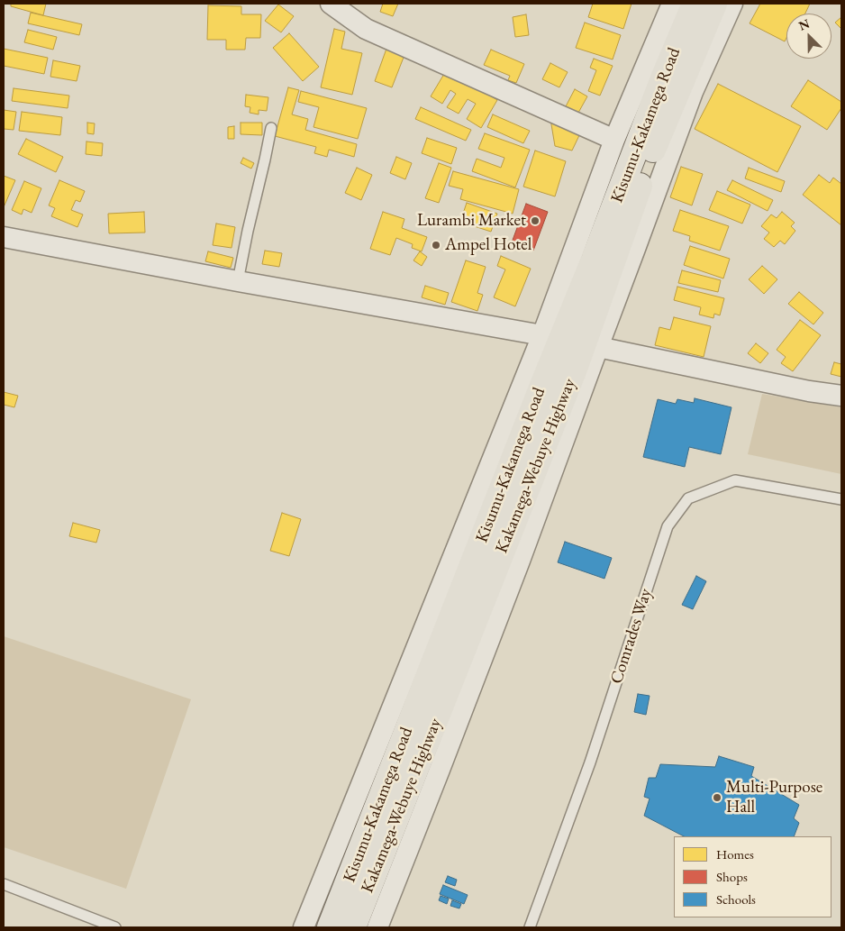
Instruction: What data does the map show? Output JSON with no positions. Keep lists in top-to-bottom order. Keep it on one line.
{"streets":{"highway":["Kisumu-Kakamega Road","Kakamega-Webuye Highway"],"lane":["Comrades Way"]},"places":["Lurambi Market","Ampel Hotel","Multi-Purpose Hall"],"legend":["Homes","Shops","Schools"],"north":"top left"}
